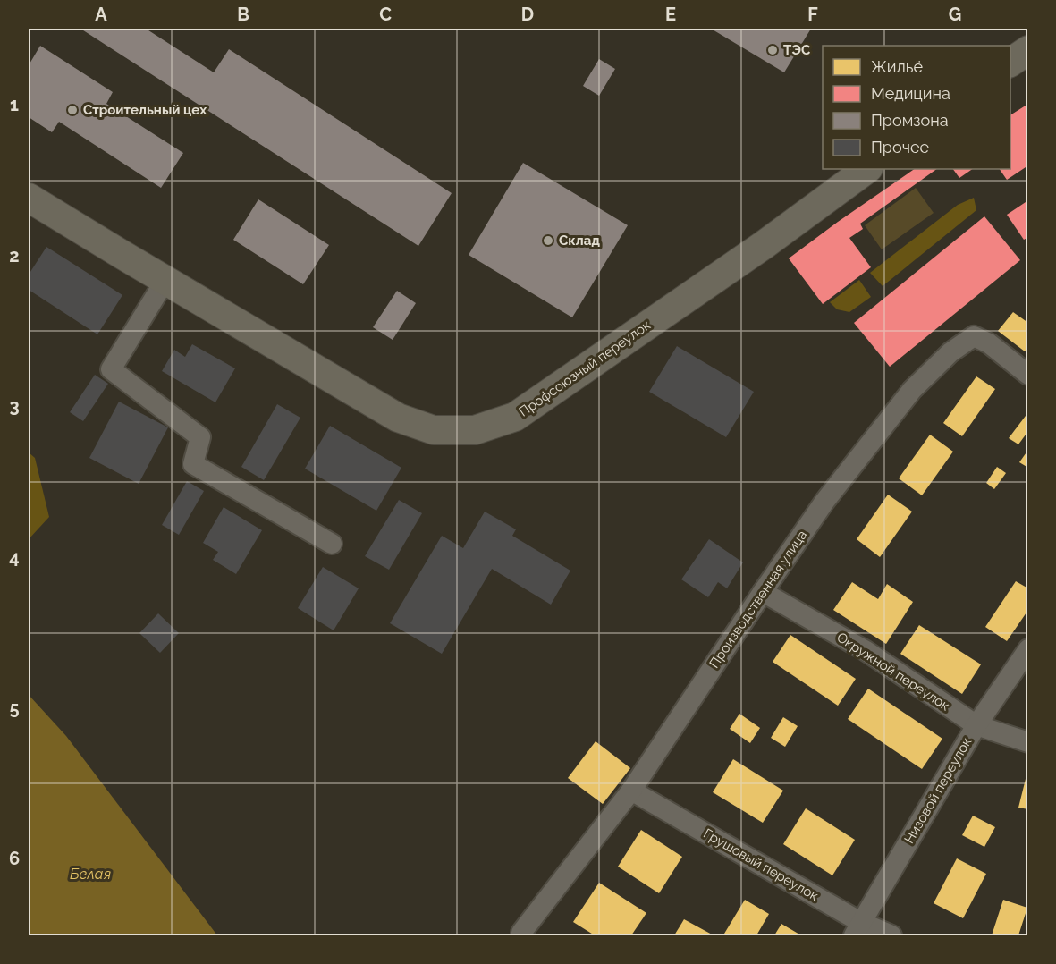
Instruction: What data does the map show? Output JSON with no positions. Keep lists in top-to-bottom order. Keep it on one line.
{"streets":{"main road":["Профсоюзный переулок"],"street":["Производственная улица","Окружной переулок","Низовой переулок","Грушовый переулок"]},"crossings":[["Производственная улица","Окружной переулок"],["Производственная улица","Грушовый переулок"],["Окружной переулок","Низовой переулок"],["Низовой переулок","Грушовый переулок"]],"water":["Белая"],"places":["ТЭС","Строительный цех","Склад"],"legend":["Жильё","Медицина","Промзона","Прочее"],"grid":{"columns":["A","B","C","D","E","F","G"],"rows":["1","2","3","4","5","6"]}}
